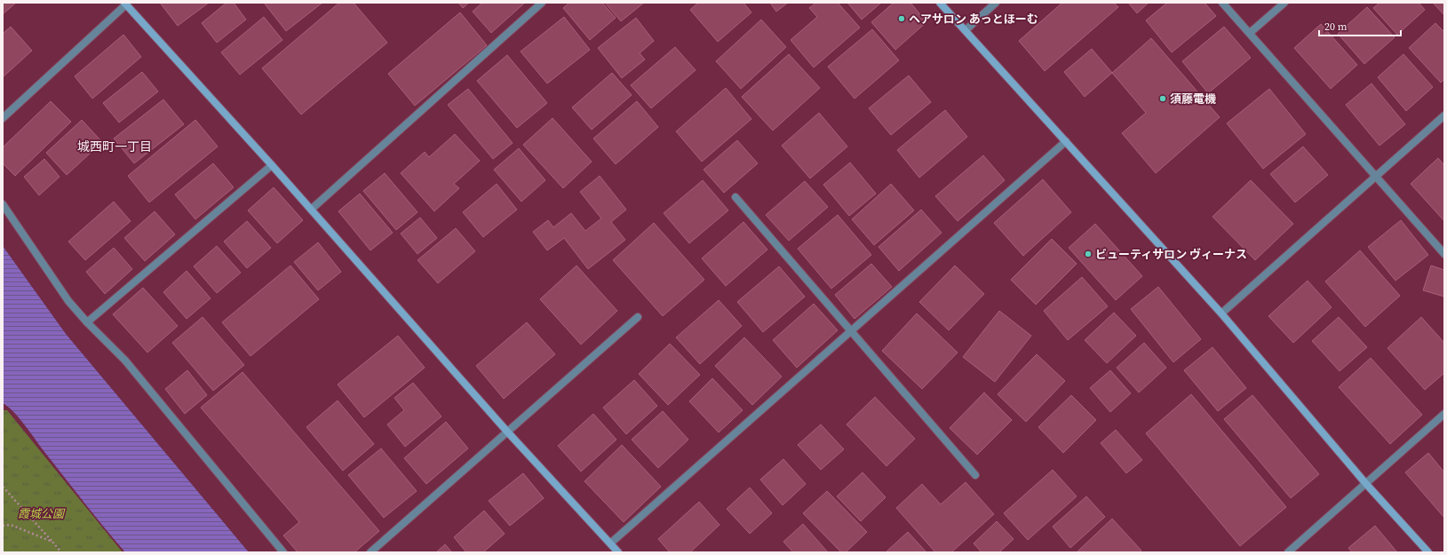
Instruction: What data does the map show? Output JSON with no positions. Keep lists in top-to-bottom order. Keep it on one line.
{"districts":["城西町一丁目"],"parks":["霞城公園"],"places":["ヘアサロン あっとほーむ","須藤電機","ビューティサロン ヴィーナス"],"scale_bar":"20 m"}
